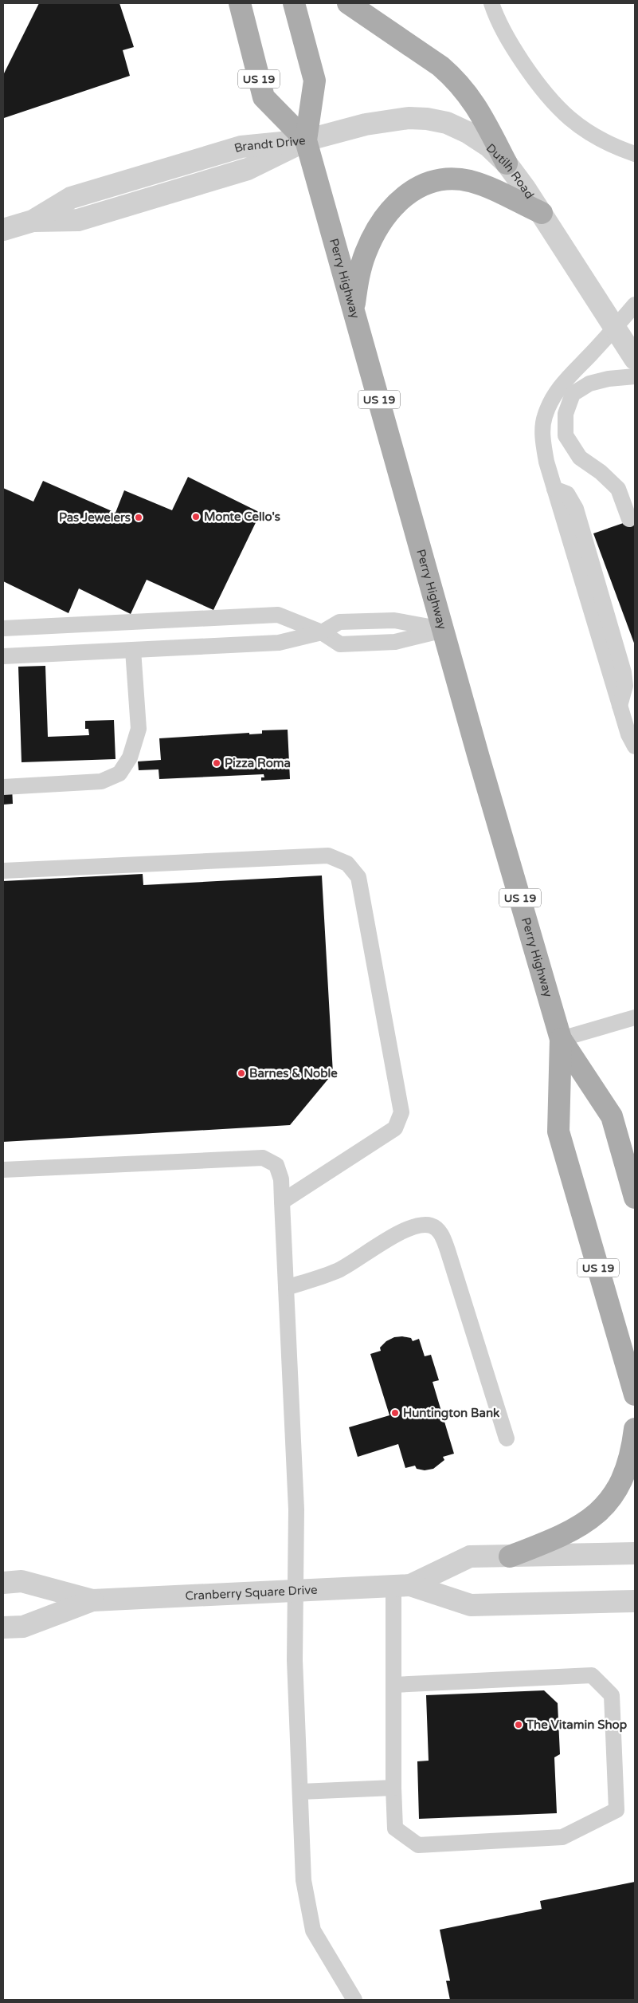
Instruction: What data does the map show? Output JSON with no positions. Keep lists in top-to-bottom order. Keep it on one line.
{"streets":{"main road":["US 19","Perry Highway"],"street":["Brandt Drive","Dutilh Road","Cranberry Square Drive"]},"crossings":[["Brandt Drive","Dutilh Road"],["Brandt Drive","Perry Highway"],["Dutilh Road","Perry Highway"]],"places":["Monte Cello's","Pas Jewelers","Pizza Roma","Barnes & Noble","Huntington Bank","The Vitamin Shop"]}
